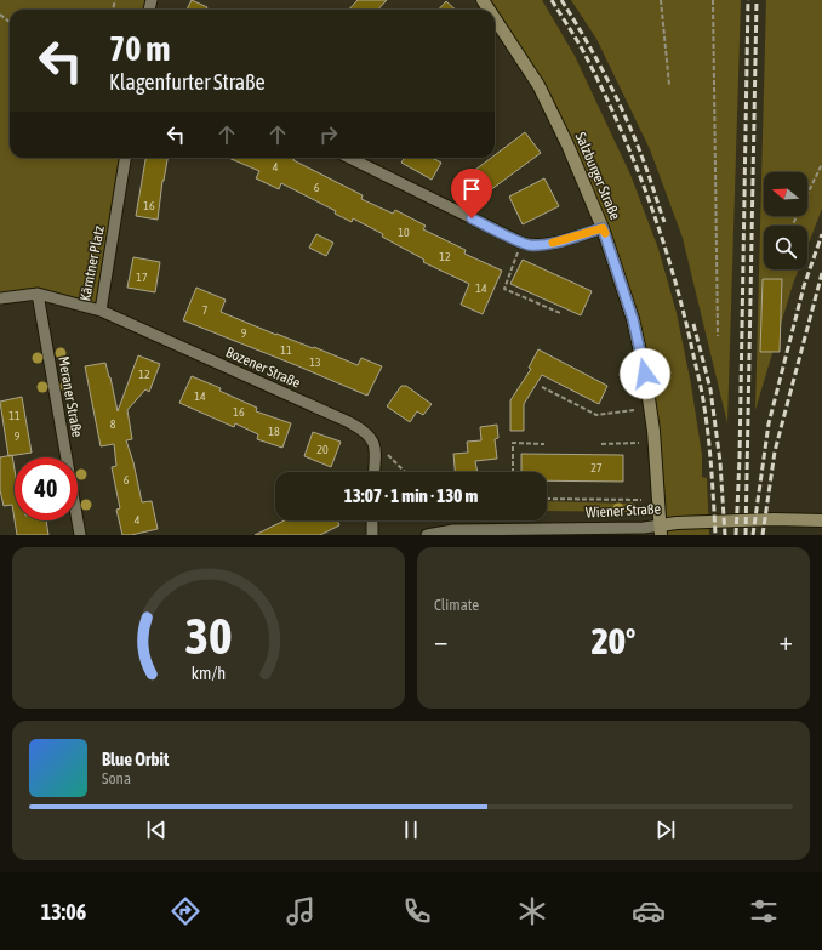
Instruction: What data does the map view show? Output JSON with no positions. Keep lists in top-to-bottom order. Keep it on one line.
{"streets":{"street":["Salzburger Straße","Kärntner Platz","Bozener Straße","Meraner Straße","Wiener Straße"]},"crossings":[["Salzburger Straße","Wiener Straße"],["Kärntner Platz","Bozener Straße"],["Kärntner Platz","Meraner Straße"]],"house_numbers":["4","6","16","10","12","17","14","7","9","11","13","12","14","16","11","8","18","9","20","27","6","4"],"north":"left","page":{"turn":["70 m","Klagenfurter Straße"],"limit":"40","trip":"13:07 · 1 min · 130 m","tile":"Climate","heat":["−","20°","+"],"song":["Blue Orbit","Sona"],"tabs":"13:06","gauge":["30","km/h"]}}
